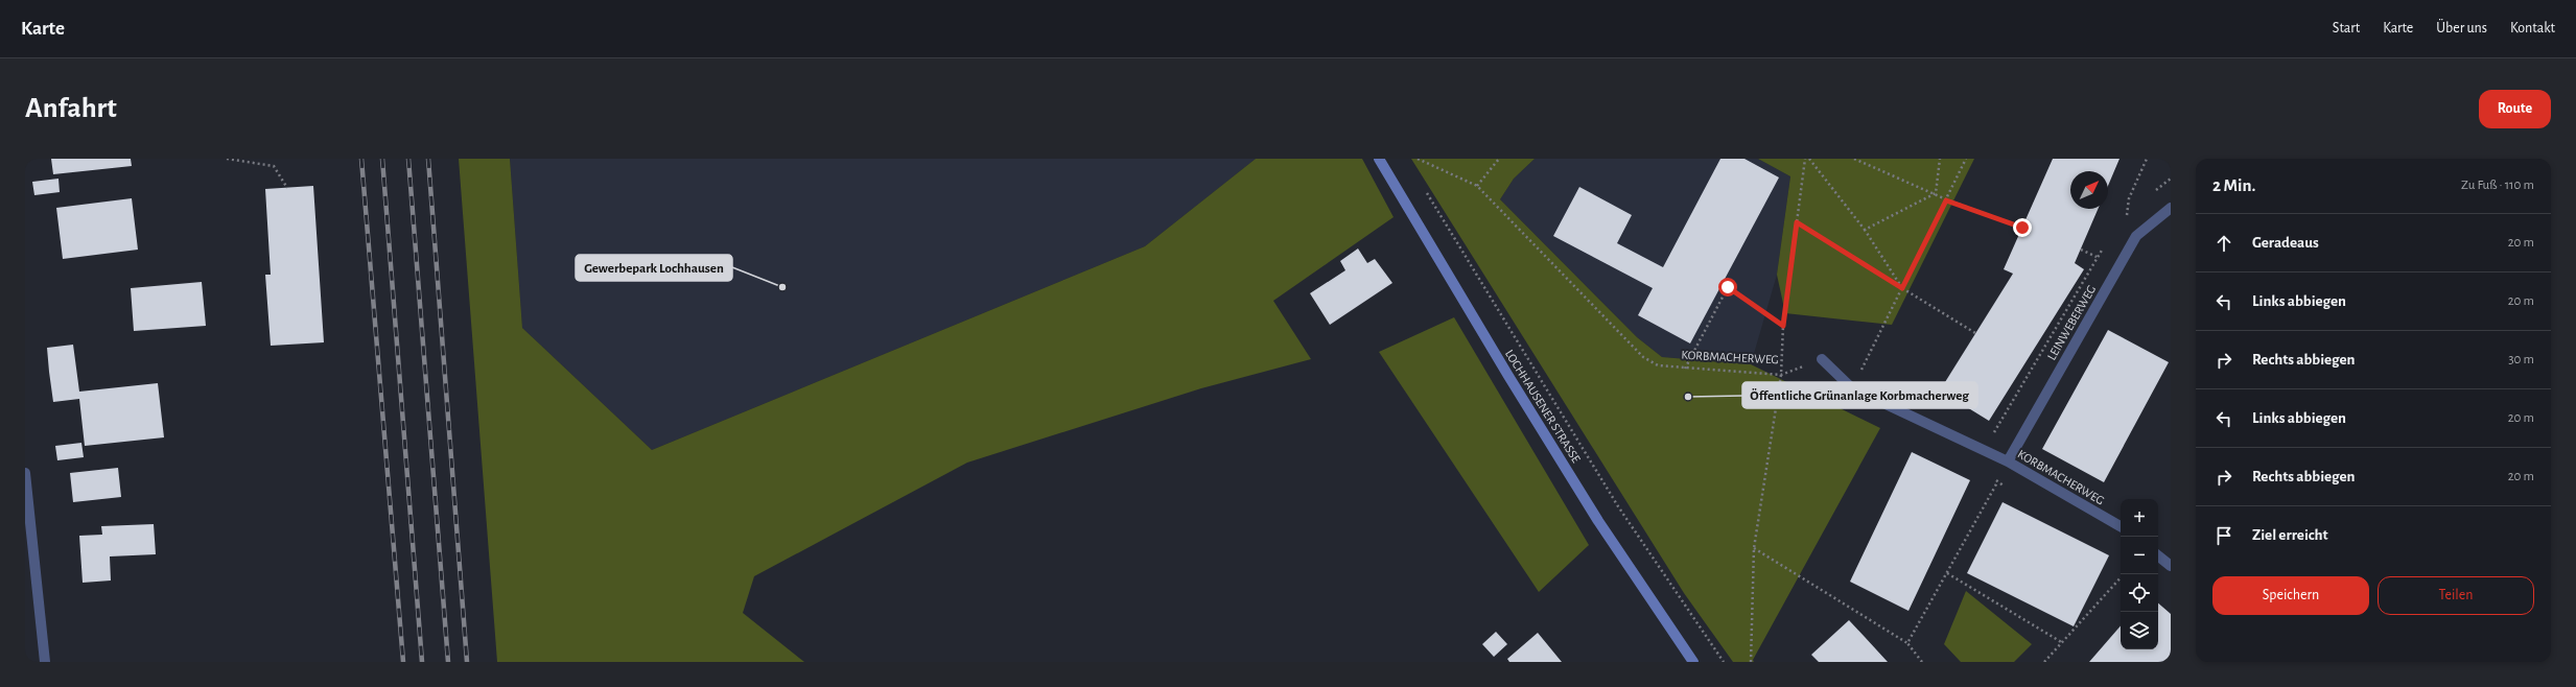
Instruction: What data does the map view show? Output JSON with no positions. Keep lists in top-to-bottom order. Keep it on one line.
{"streets":{"main road":["LOCHHAUSENER STRASSE"],"street":["LEINWEBERWEG","KORBMACHERWEG"]},"crossings":[["LEINWEBERWEG","KORBMACHERWEG"]],"places":["Gewerbepark Lochhausen","Öffentliche Grünanlage Korbmacherweg"],"north":"top right","page":{"header":"Karte","nav":["Start","Karte","Über uns","Kontakt"],"buttons":["Route",["Speichern","Teilen"]],"title":"Anfahrt","heading":["2 Min.","Zu Fuß · 110 m"],"list":[["Geradeaus","20 m"],["Links abbiegen","20 m"],["Rechts abbiegen","30 m"],["Links abbiegen","20 m"],["Rechts abbiegen","20 m"],"Ziel erreicht"],"map_buttons":["+","−"]}}
